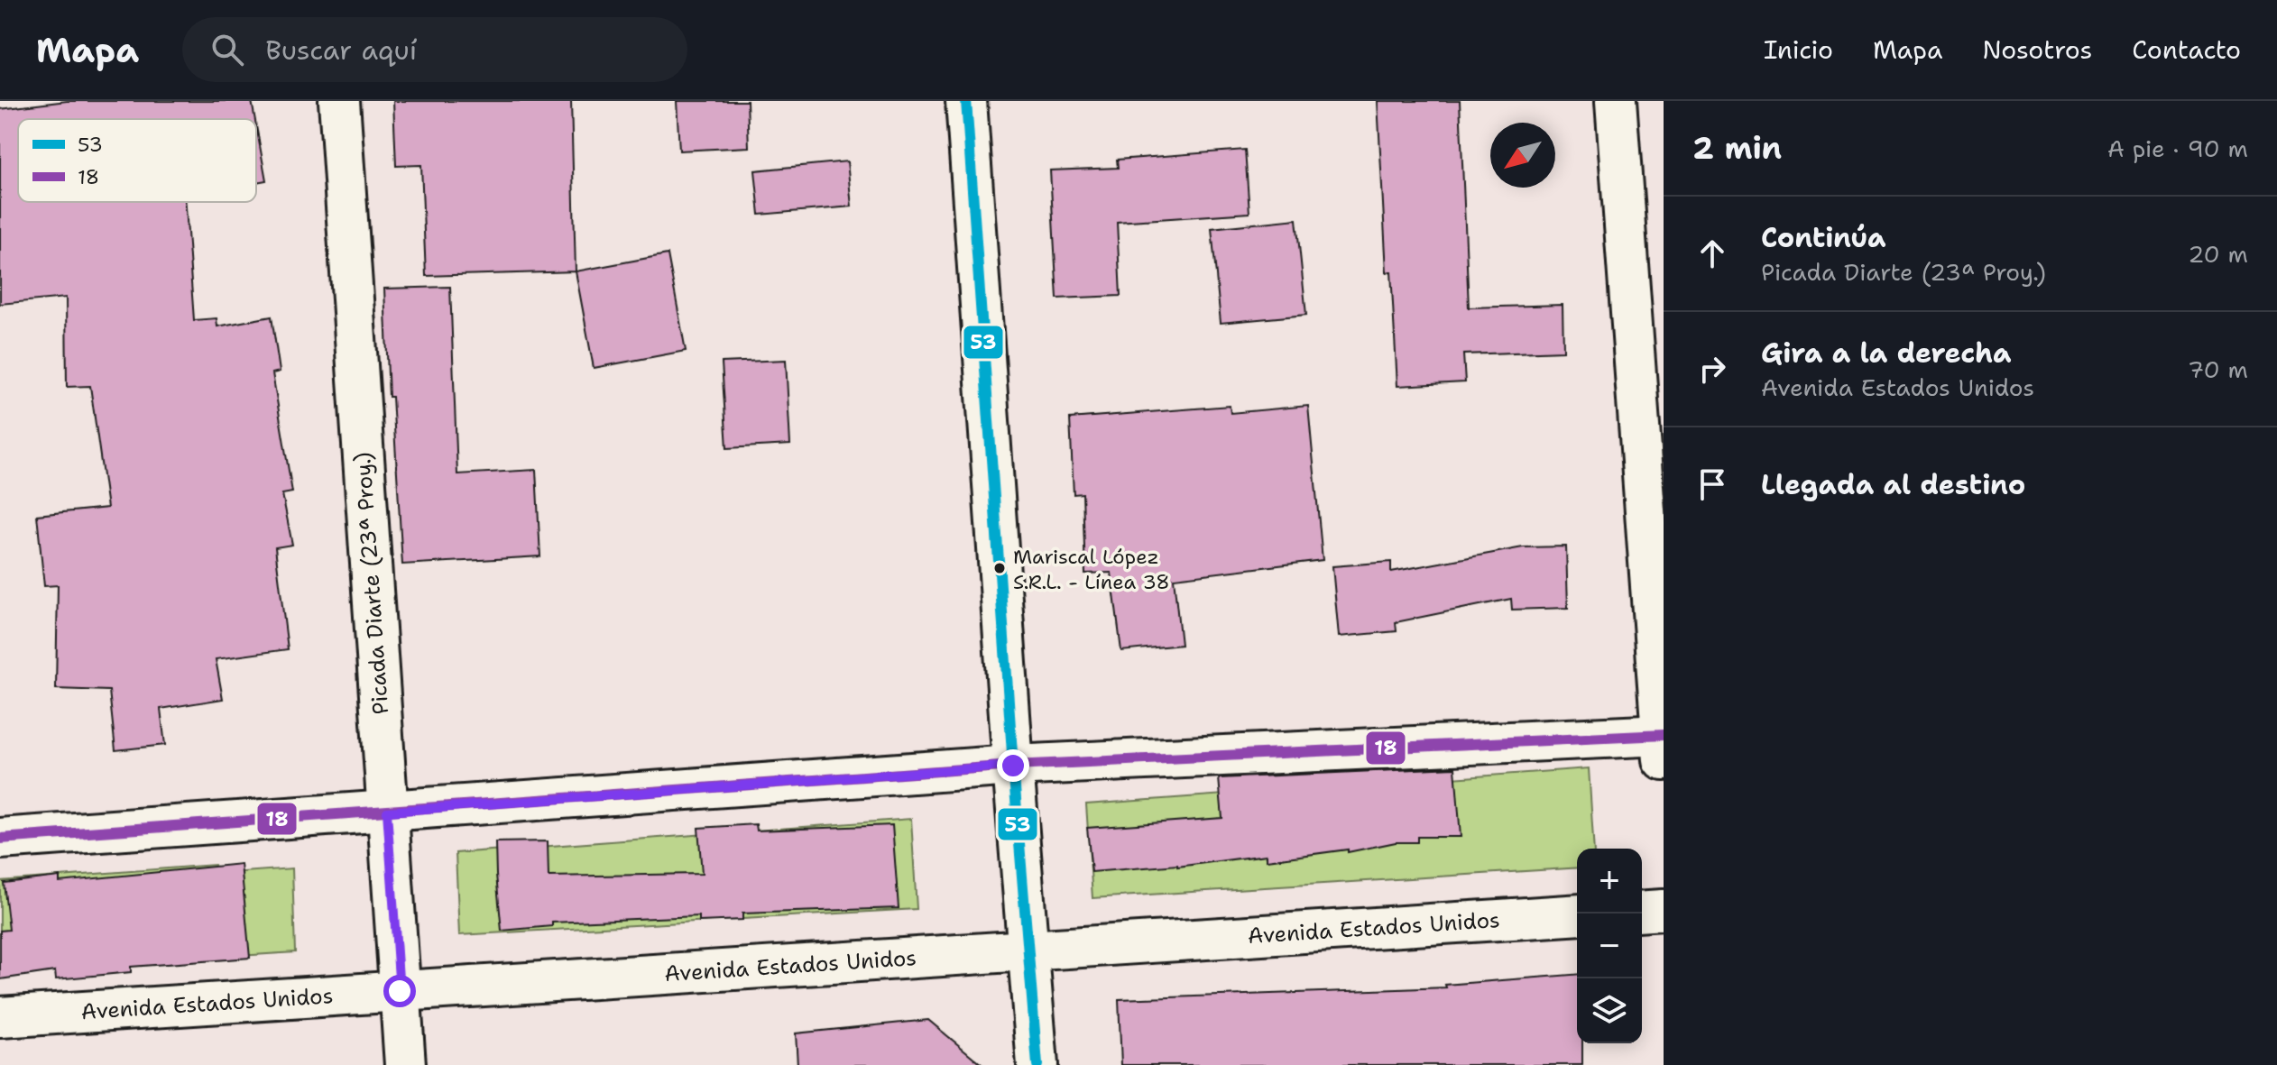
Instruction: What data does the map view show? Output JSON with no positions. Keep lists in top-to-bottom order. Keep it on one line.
{"streets":{"street":["Picada Diarte (23ª Proy.)","Avenida Estados Unidos"]},"crossings":[["Picada Diarte (23ª Proy.)","Avenida Estados Unidos"]],"places":["Mariscal López S.R.L. - Línea 38"],"lines":["transit line 53","transit line 18"],"legend":["53","18"],"north":"bottom left","page":{"header":"Mapa","search":"Buscar aquí","nav":["Inicio","Mapa","Nosotros","Contacto"],"heading":["2 min","A pie · 90 m"],"list":[["Continúa","Picada Diarte (23ª Proy.)","20 m"],["Gira a la derecha","Avenida Estados Unidos","70 m"],"Llegada al destino"],"map_buttons":["+","−"]}}
